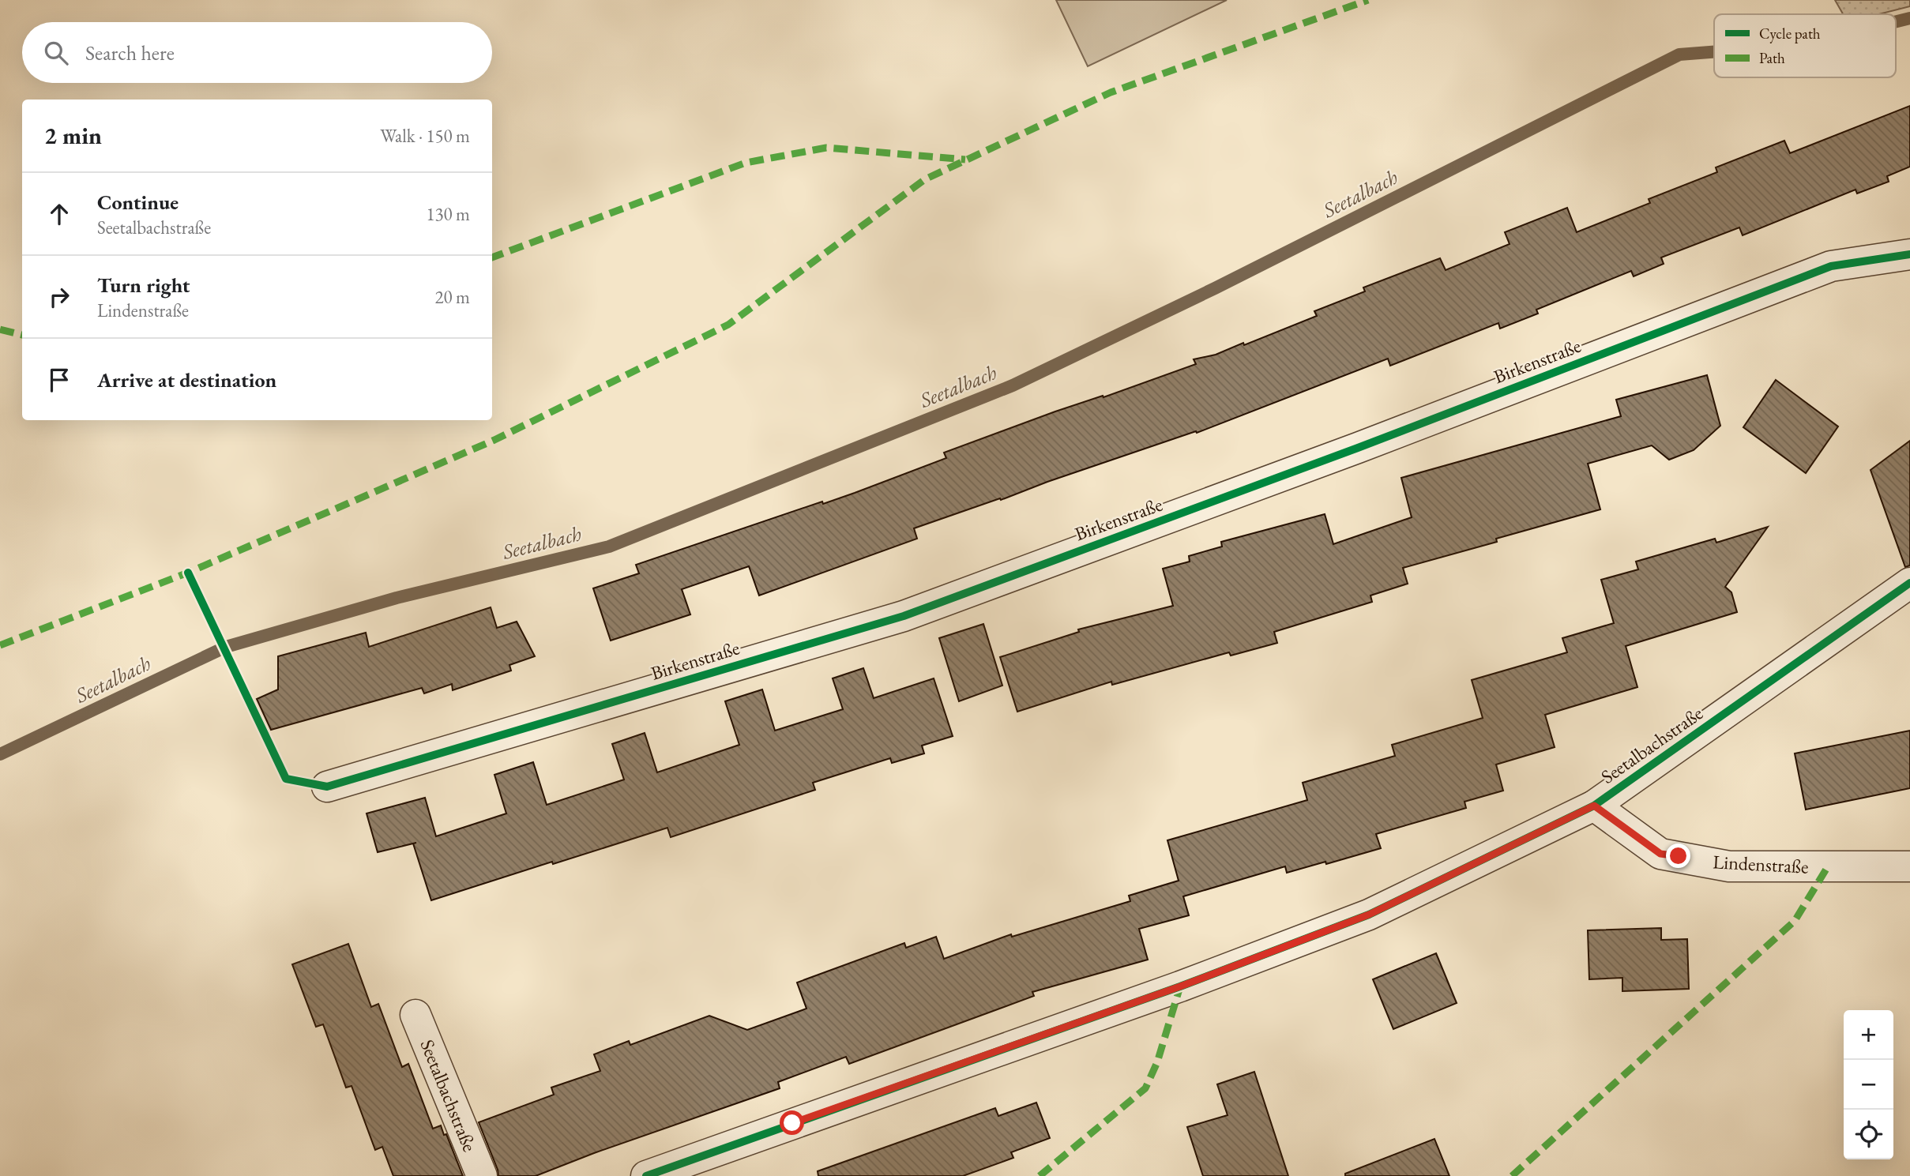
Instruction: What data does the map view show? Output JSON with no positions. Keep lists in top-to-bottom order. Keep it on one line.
{"streets":{"street":["Birkenstraße","Seetalbachstraße","Lindenstraße"]},"crossings":[["Seetalbachstraße","Lindenstraße"]],"water":["Seetalbach"],"legend":["Cycle path","Path"],"page":{"search":"Search here","heading":["2 min","Walk · 150 m"],"list":[["Continue","Seetalbachstraße","130 m"],["Turn right","Lindenstraße","20 m"],"Arrive at destination"],"map_buttons":["+","−"]}}
